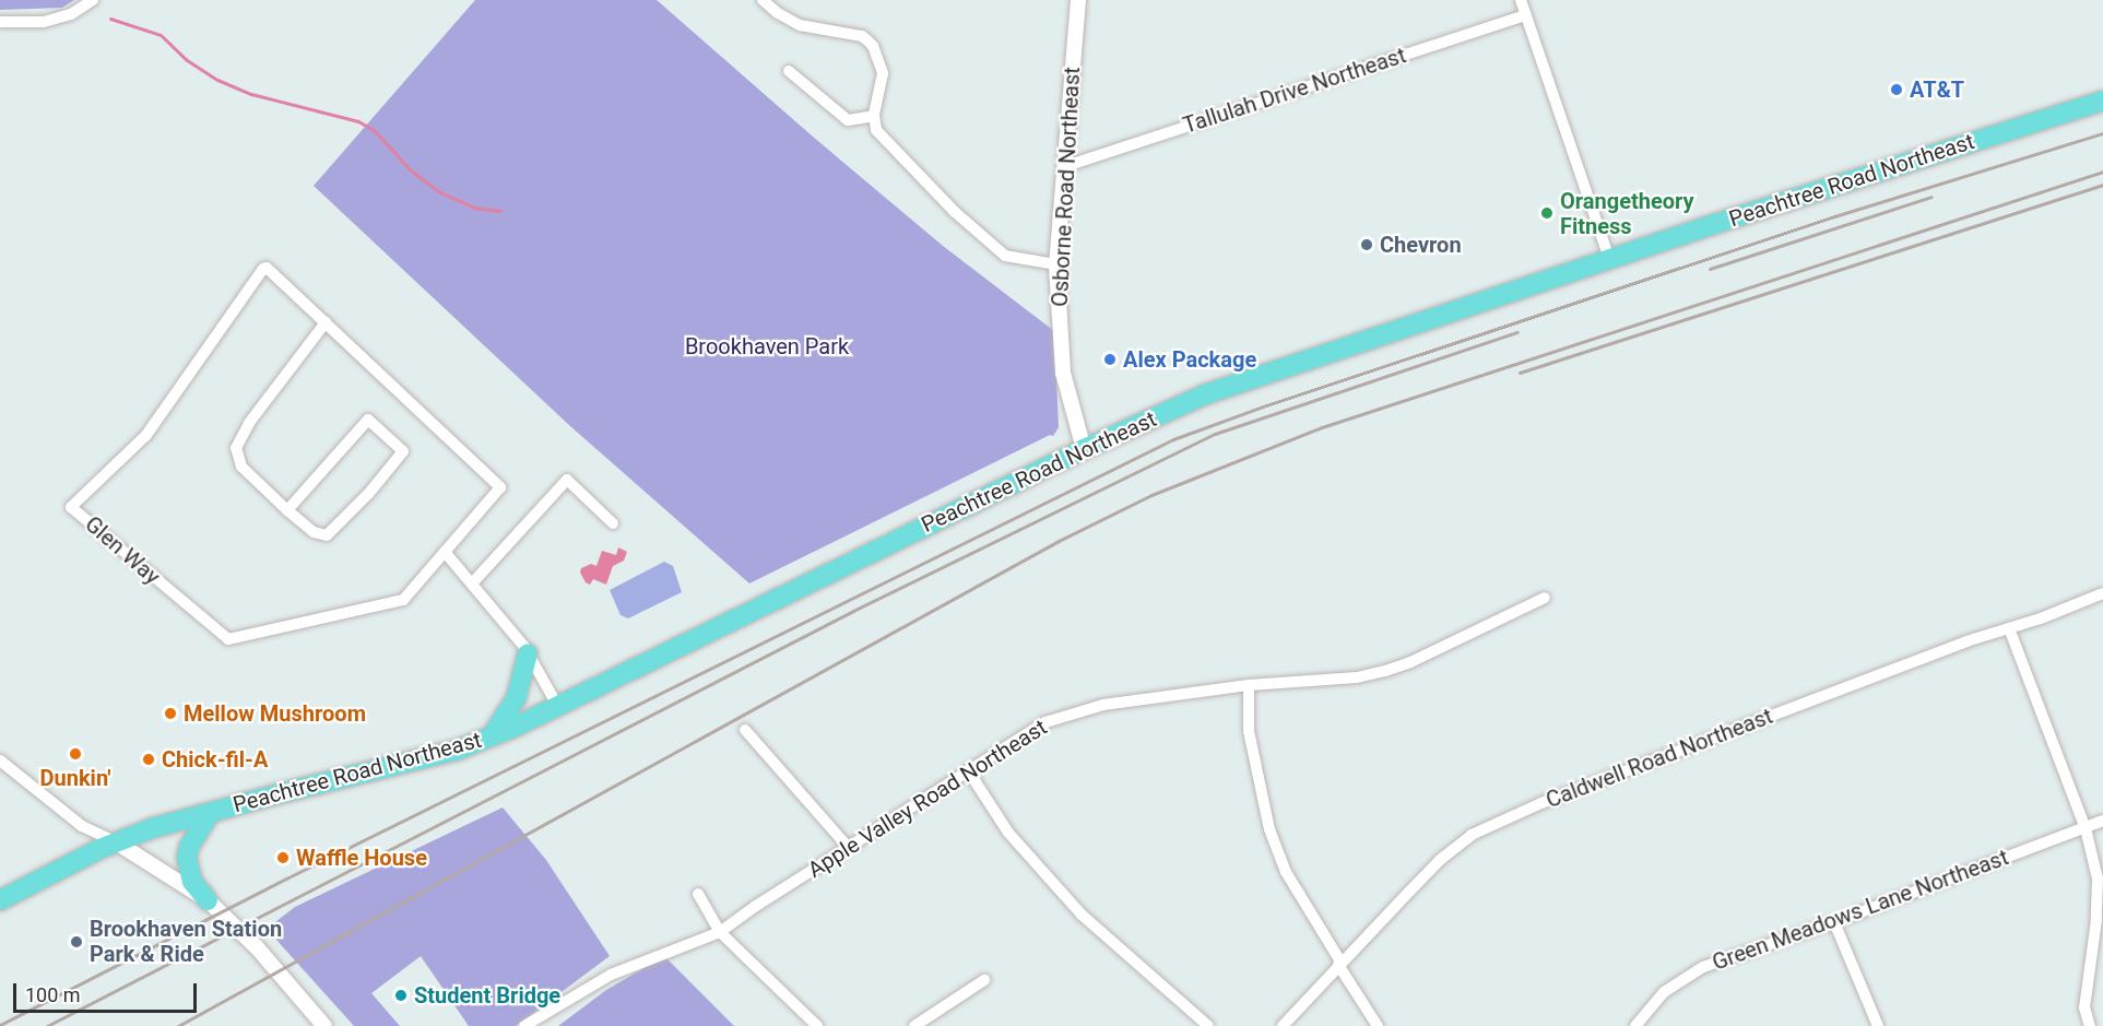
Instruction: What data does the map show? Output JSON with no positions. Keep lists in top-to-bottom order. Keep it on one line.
{"streets":{"highway":["Peachtree Road Northeast"],"street":["Tallulah Drive Northeast","Osborne Road Northeast","Glen Way","Caldwell Road Northeast","Apple Valley Road Northeast","Green Meadows Lane Northeast"]},"crossings":[["Tallulah Drive Northeast","Osborne Road Northeast"],["Peachtree Road Northeast","Osborne Road Northeast"]],"parks":["Brookhaven Park"],"places":["AT&T","Orangetheory Fitness","Chevron","Alex Package","Mellow Mushroom","Dunkin'","Chick-fil-A","Waffle House","Brookhaven Station Park & Ride","Student Bridge"],"scale_bar":"100 m"}
